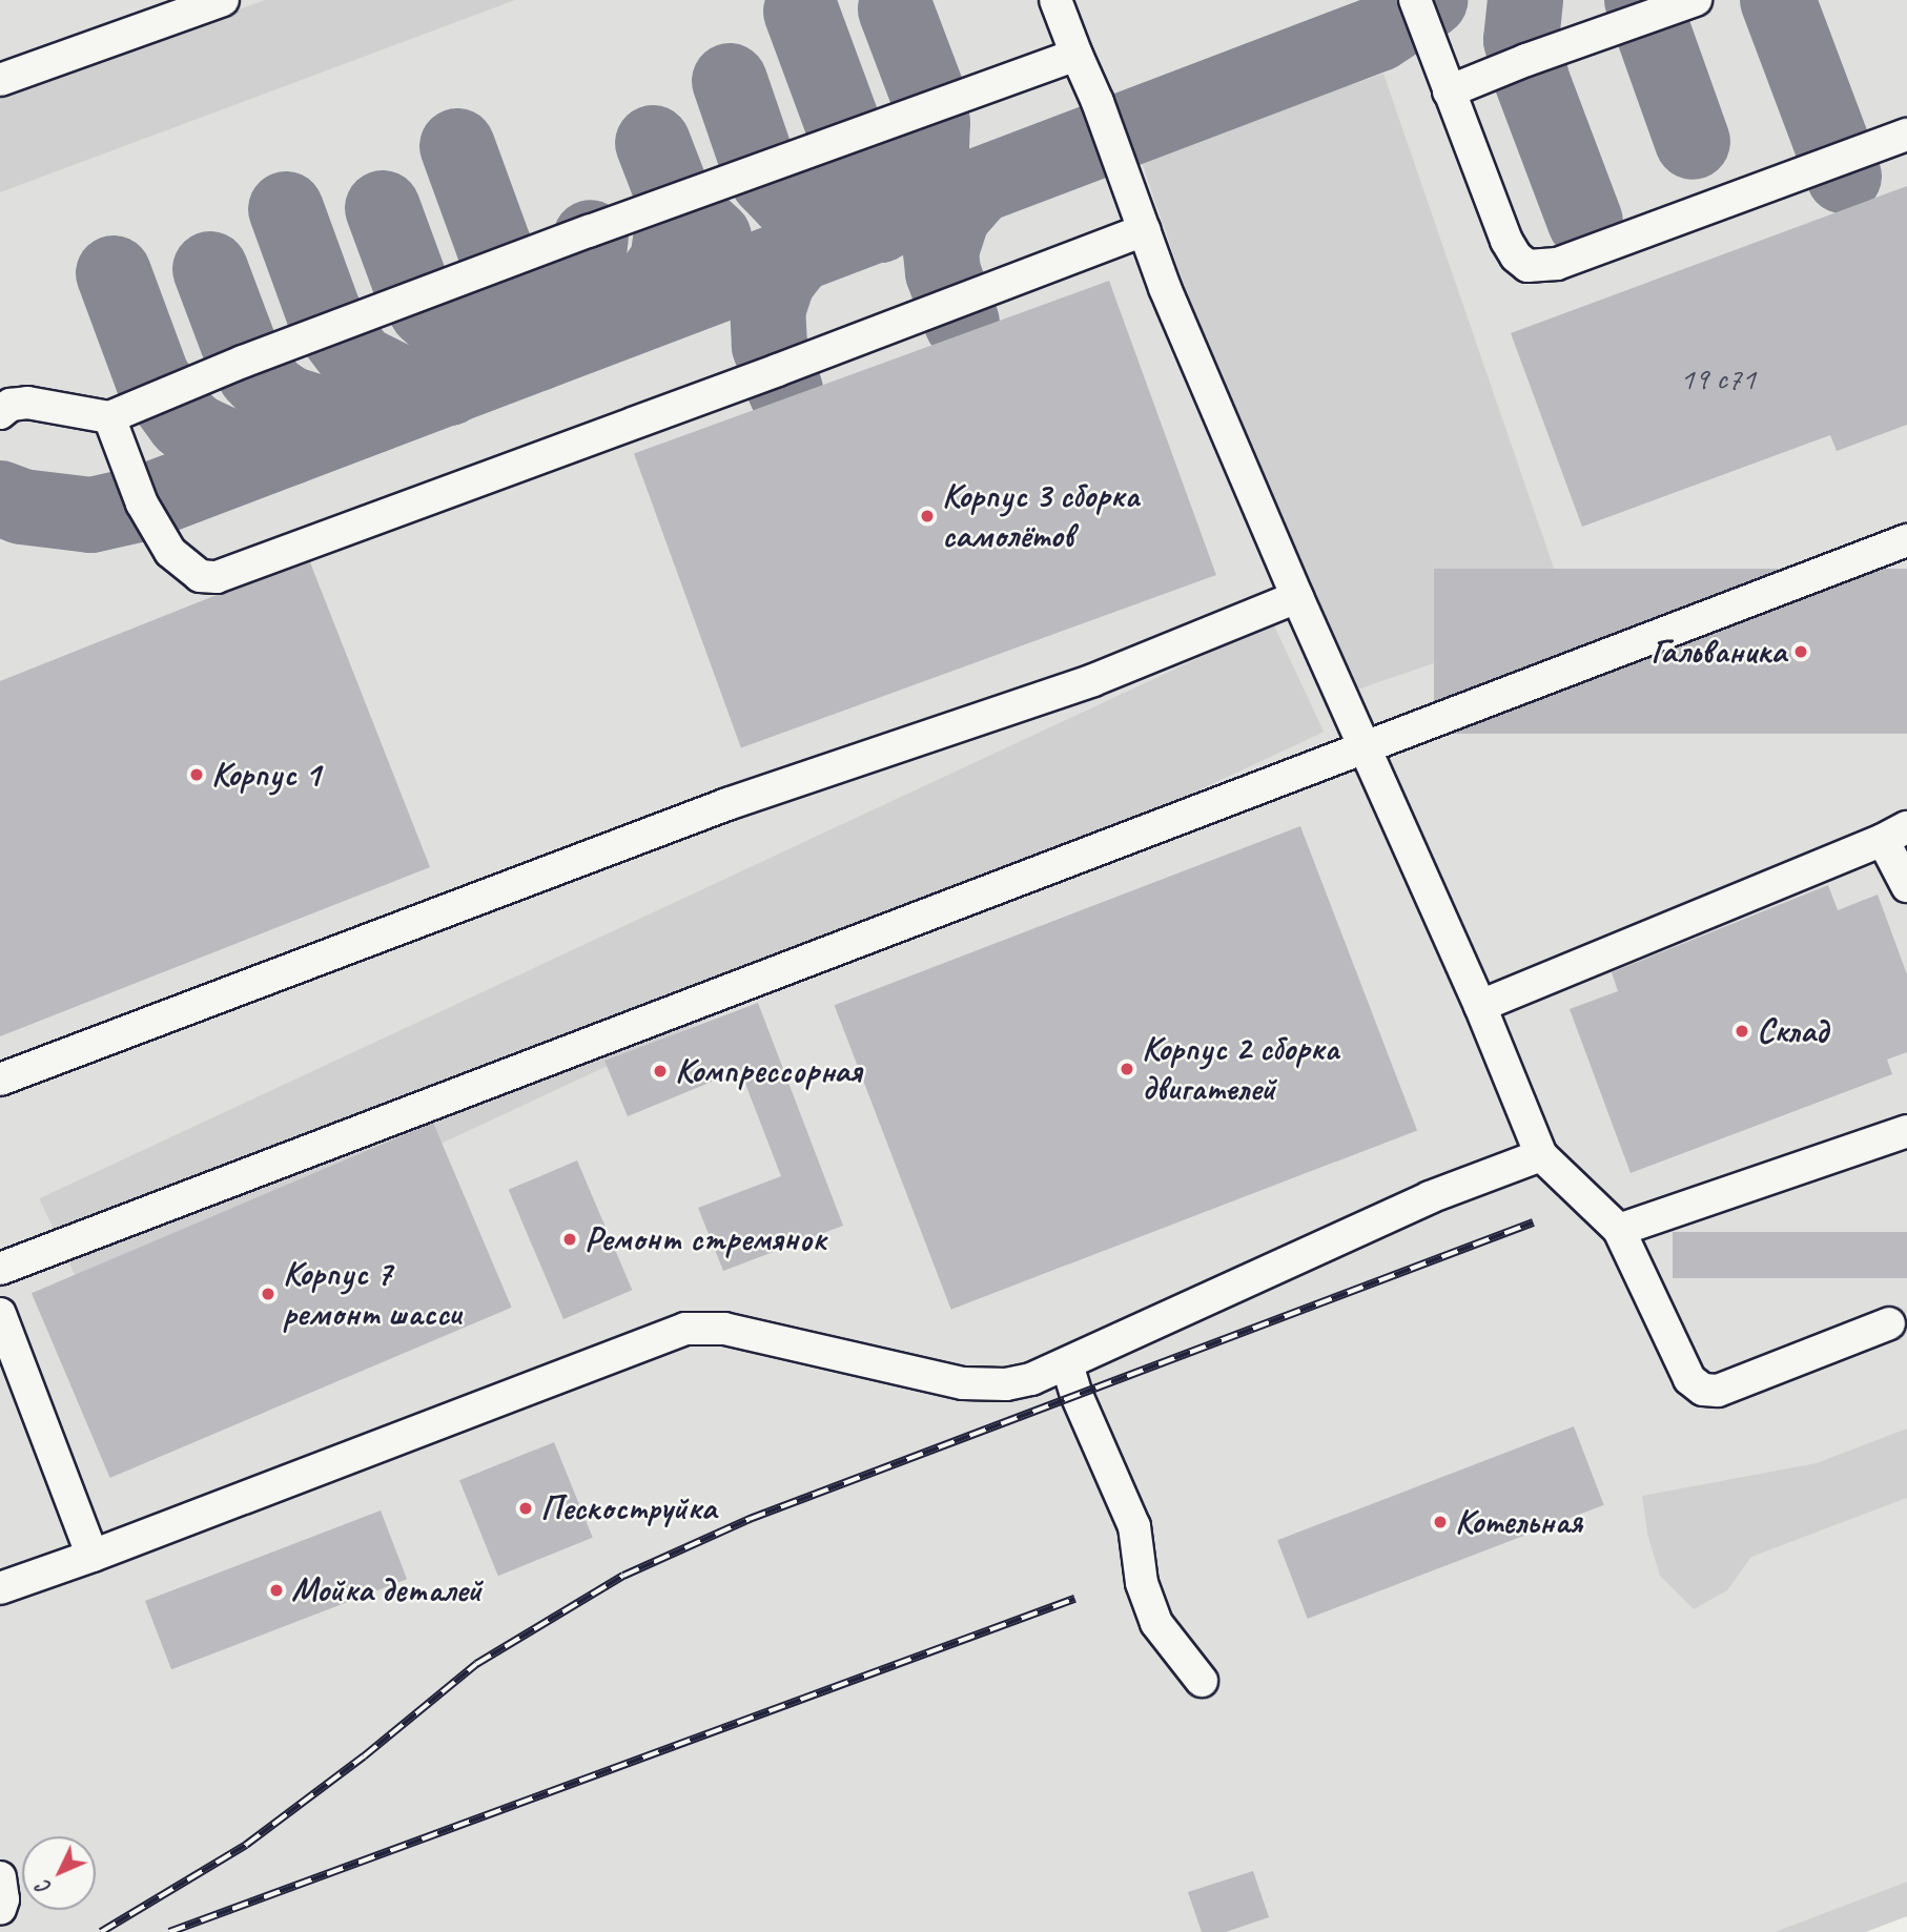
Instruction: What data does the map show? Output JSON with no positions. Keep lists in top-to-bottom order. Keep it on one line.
{"places":["Корпус 3 сборка самолётов","Гальваника","Корпус 1","Склад","Корпус 2 сборка двигателей","Компрессорная","Ремонт стремянок","Корпус 7 ремонт шасси","Пескоструйка","Котельная","Мойка деталей"],"house_numbers":["19 с71"],"north":"bottom left"}
